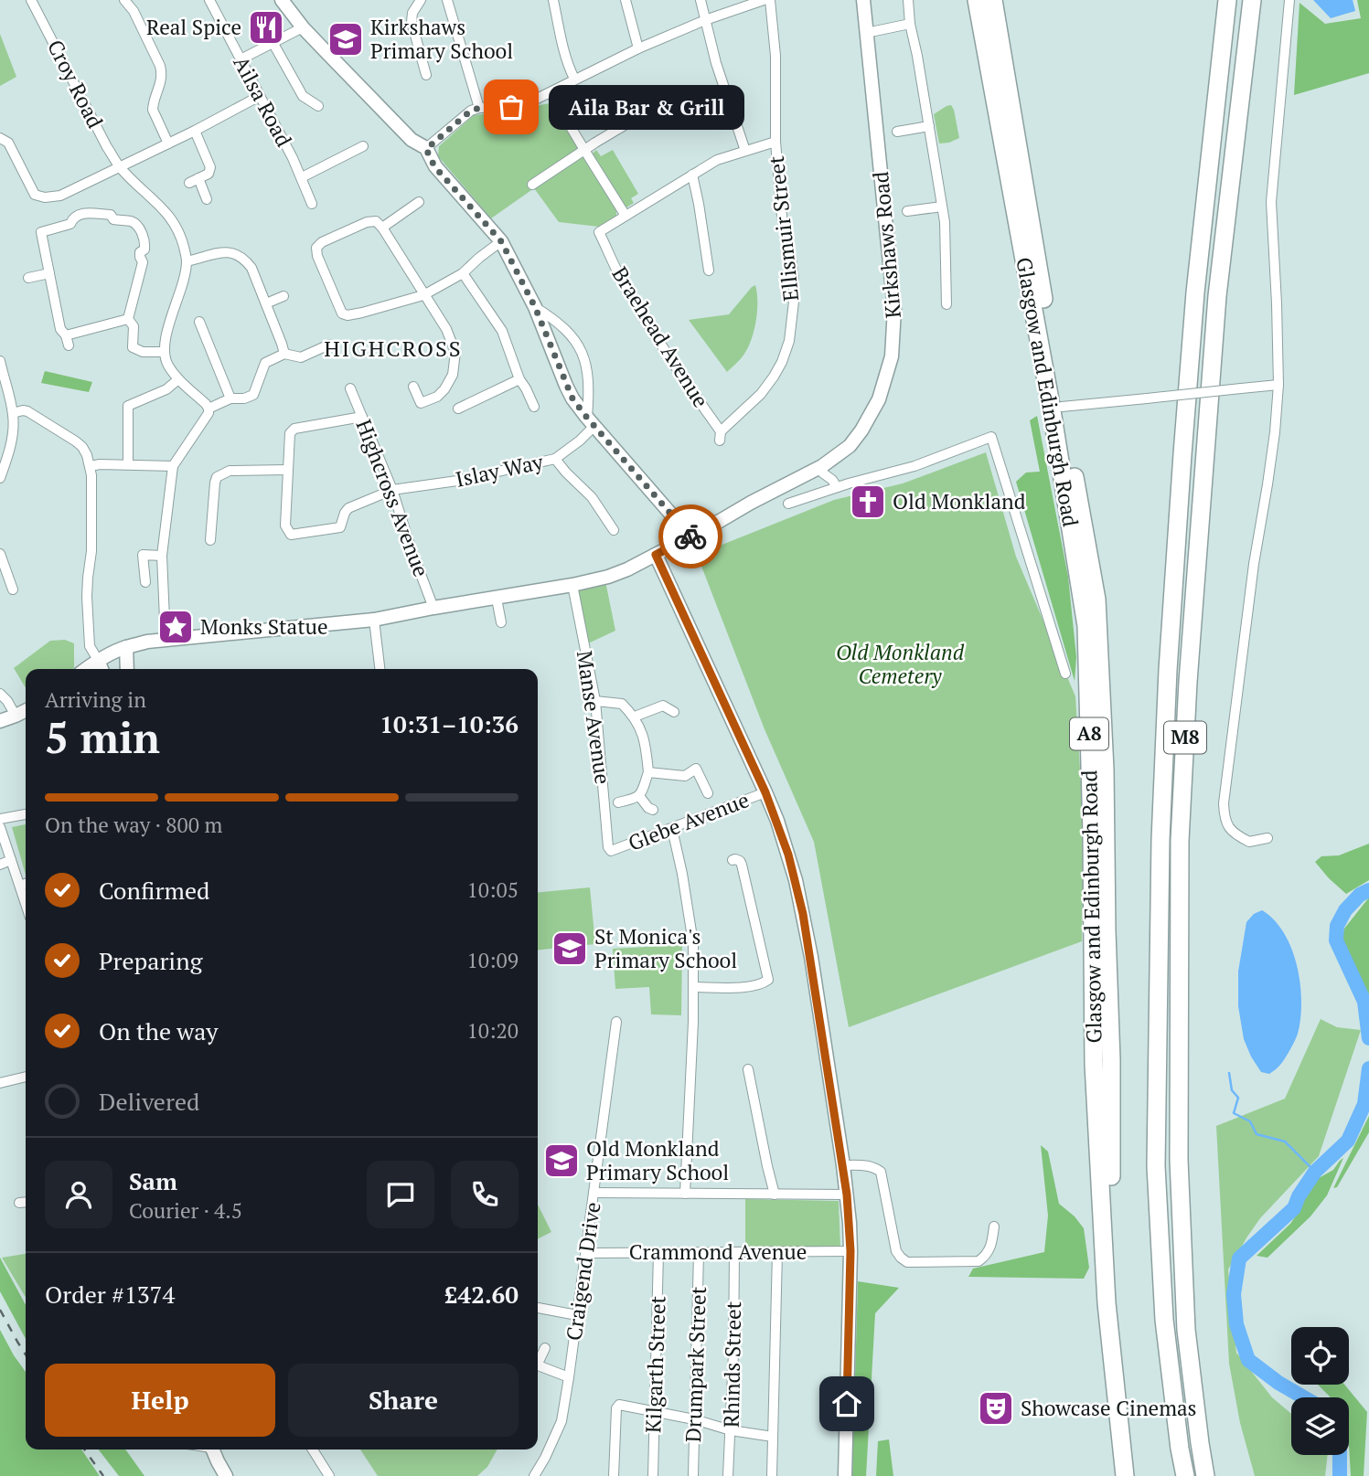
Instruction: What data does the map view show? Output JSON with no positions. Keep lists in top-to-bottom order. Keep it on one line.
{"streets":{"highway":["Glasgow and Edinburgh Road","A8","M8"],"street":["Croy Road","Ailsa Road","Ellismuir Street","Kirkshaws Road","Braehead Avenue","Islay Way","Highcross Avenue","Manse Avenue","Glebe Avenue","Crammond Avenue","Craigend Drive","Kilgarth Street","Drumpark Street","Rhinds Street"]},"crossings":[["Ellismuir Street","Braehead Avenue"],["Kirkshaws Road","Highcross Avenue"],["Kirkshaws Road","Manse Avenue"],["Islay Way","Highcross Avenue"],["Manse Avenue","Glebe Avenue"],["Crammond Avenue","Craigend Drive"],["Crammond Avenue","Kilgarth Street"],["Crammond Avenue","Drumpark Street"],["Crammond Avenue","Rhinds Street"]],"districts":["HIGHCROSS"],"parks":["Old Monkland Cemetery"],"places":{"restaurant":["Real Spice"],"school or university":["Kirkshaws Primary School","St Monica's Primary School","Old Monkland Primary School"],"other":["Aila Bar & Grill"],"church":["Old Monkland"],"place":["Monks Statue"],"theatre":["Showcase Cinemas"]},"page":{"bubble":"Aila Bar & Grill","heading":["5 min","Arriving in","10:31–10:36"],"panel":["Sam","Courier · 4.5","Order #1374","£42.60"],"bar":"On the way · 800 m","list":[["Confirmed","10:05"],["Preparing","10:09"],["On the way","10:20"],"Delivered"],"buttons":["Help","Share"]}}
